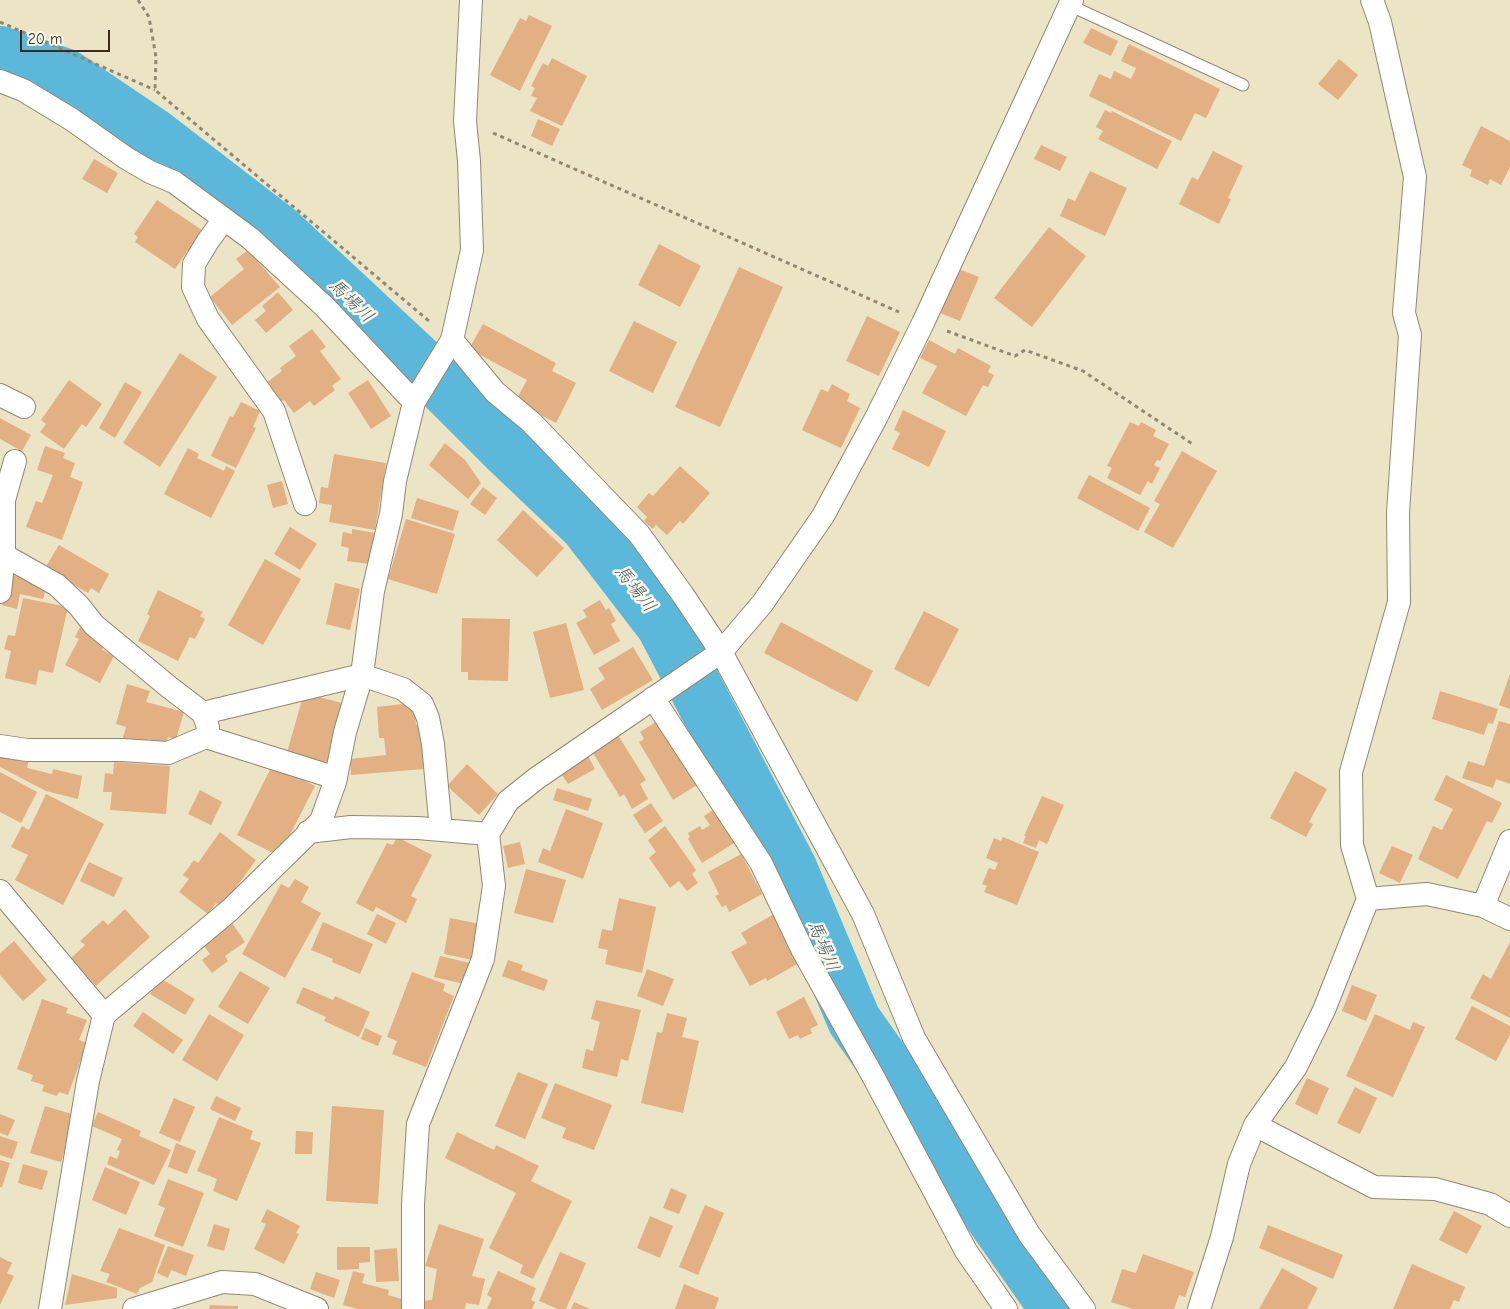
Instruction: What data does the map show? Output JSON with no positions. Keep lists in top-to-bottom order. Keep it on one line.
{"water":["馬場川"],"scale_bar":"20 m"}
